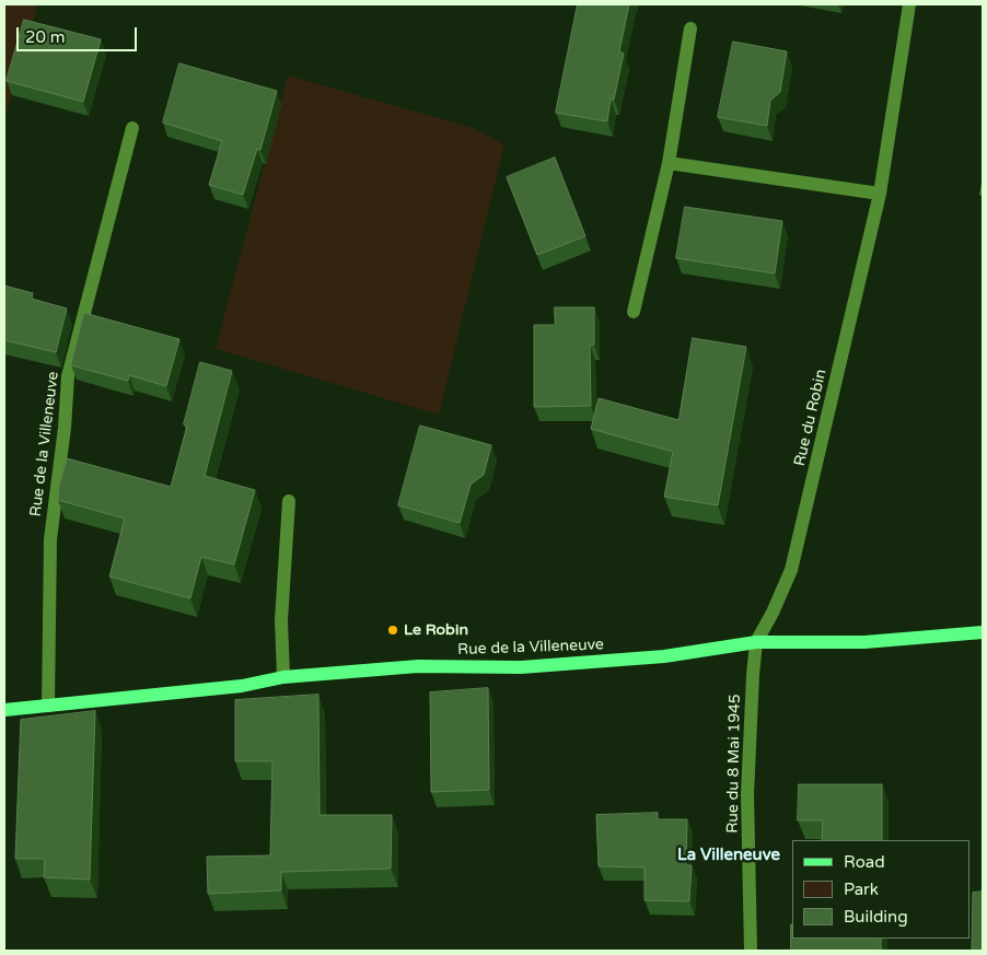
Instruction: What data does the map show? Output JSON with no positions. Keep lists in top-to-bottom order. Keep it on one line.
{"streets":{"main road":["Rue de la Villeneuve"],"street":["Rue du Robin","Rue du 8 Mai 1945"]},"crossings":[["Rue du Robin","Rue de la Villeneuve"],["Rue du Robin","Rue du 8 Mai 1945"],["Rue de la Villeneuve","Rue du 8 Mai 1945"]],"districts":["La Villeneuve"],"places":["Le Robin"],"legend":["Road","Park","Building"],"scale_bar":"20 m"}
